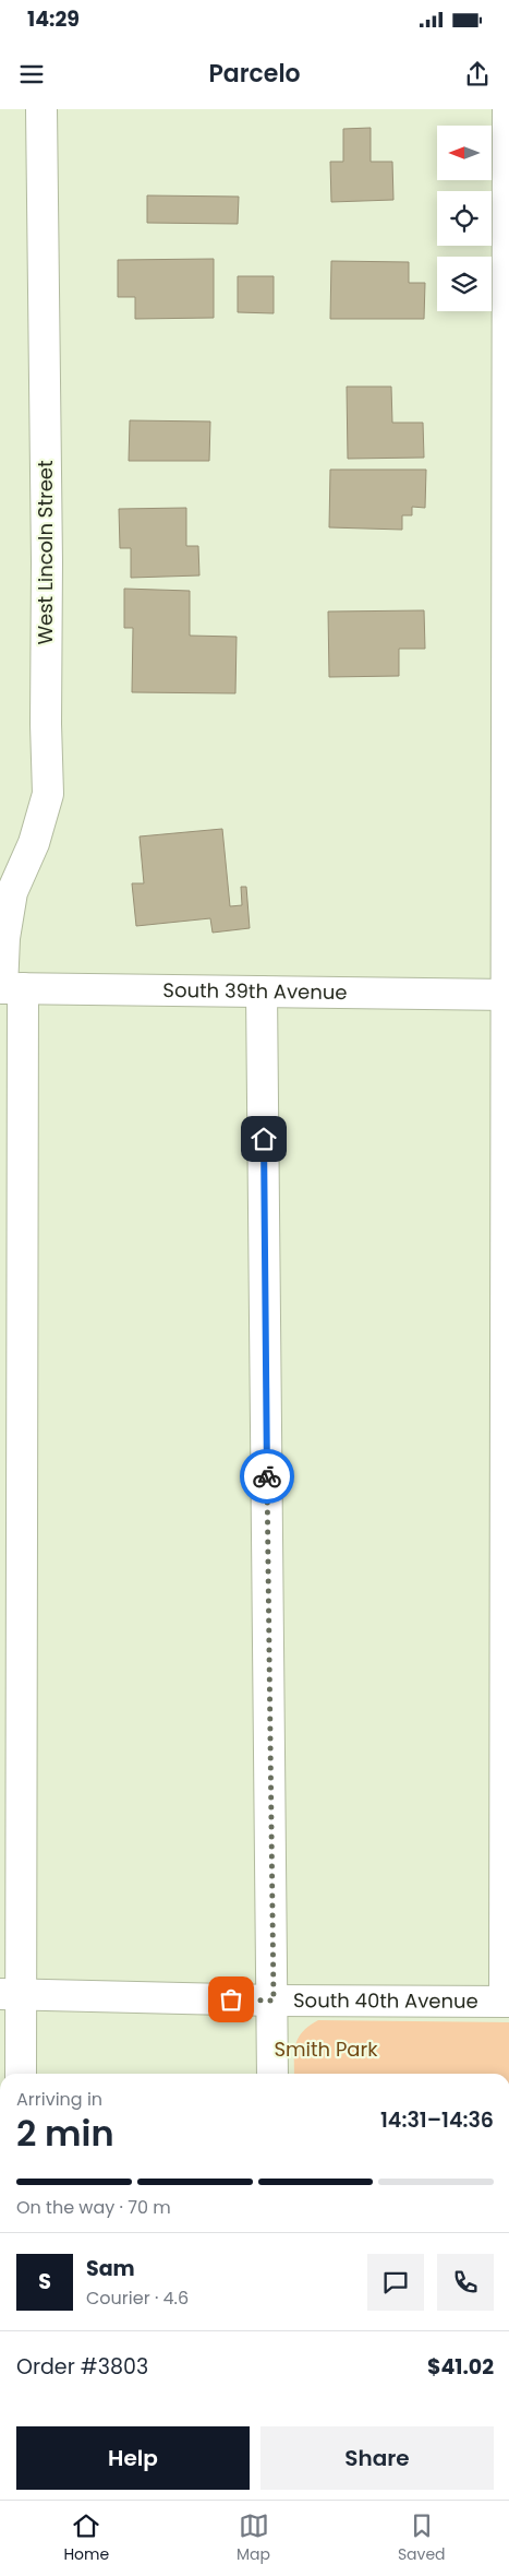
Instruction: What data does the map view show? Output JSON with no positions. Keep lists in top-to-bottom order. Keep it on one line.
{"streets":{"street":["West Lincoln Street","South 39th Avenue","South 40th Avenue"]},"crossings":[["West Lincoln Street","South 39th Avenue"],["West Lincoln Street","South 40th Avenue"]],"parks":["Smith Park"],"north":"left","page":{"status":"14:29","header":"Parcelo","heading":["2 min","Arriving in","14:31–14:36"],"panel":["Sam","Courier · 4.6","Order #3803","$41.02"],"bar":"On the way · 70 m","round":"S","buttons":["Help","Share"],"tabs":["Home","Map","Saved"]}}
